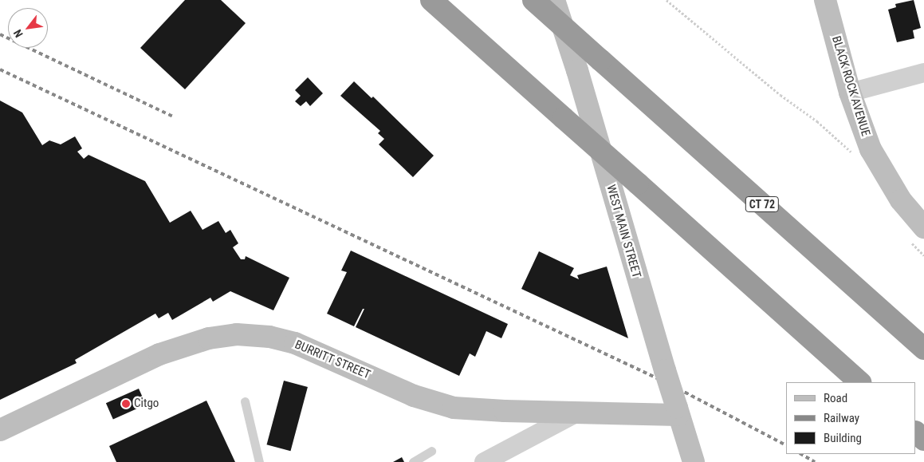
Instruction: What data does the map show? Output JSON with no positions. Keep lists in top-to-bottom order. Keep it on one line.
{"streets":{"highway":["CT 72"],"street":["BLACK ROCK AVENUE","WEST MAIN STREET","BURRITT STREET"]},"crossings":[["WEST MAIN STREET","BURRITT STREET"]],"places":["Citgo"],"legend":["Road","Railway","Building"],"north":"bottom left"}
